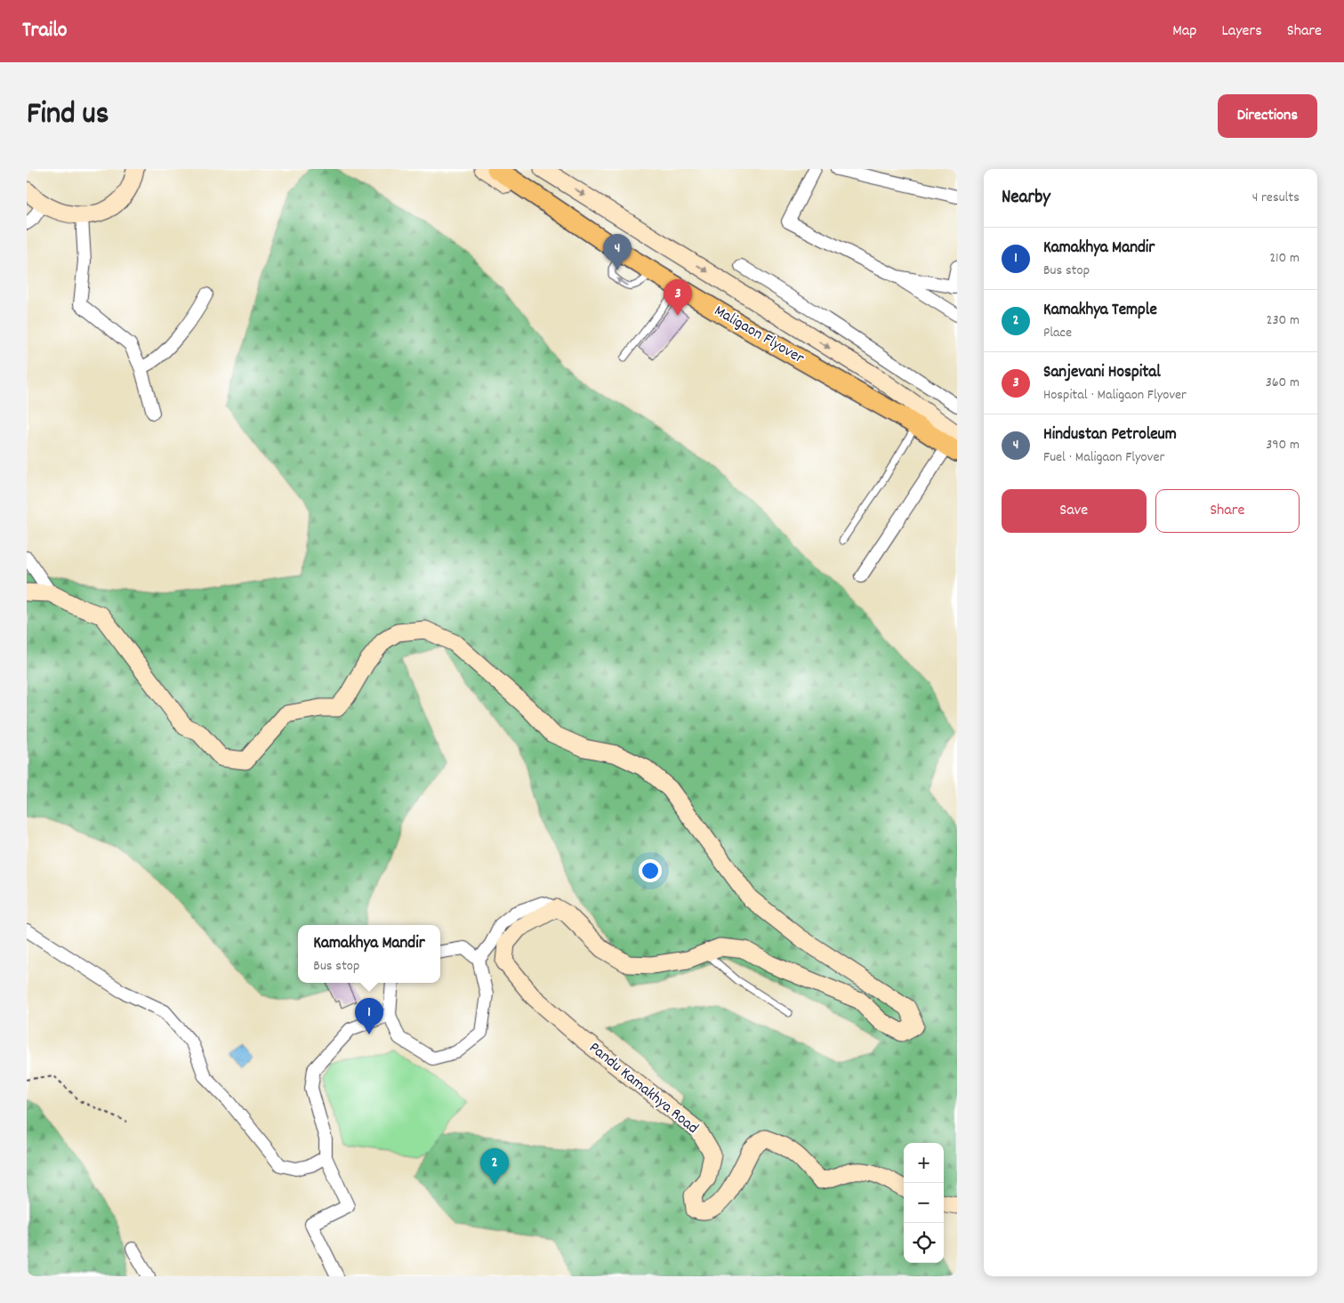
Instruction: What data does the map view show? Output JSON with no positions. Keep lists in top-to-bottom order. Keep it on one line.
{"streets":{"main road":["Maligaon Flyover"],"street":["Pandu Kamakhya Road"]},"page":{"header":"Trailo","nav":["Map","Layers","Share"],"title":"Find us","buttons":["Directions",["Save","Share"]],"heading":["Nearby","4 results"],"list":[{"mark":"1","name":"Kamakhya Mandir","note":"Bus stop","value":"210 m"},{"mark":"2","name":"Kamakhya Temple","note":"Place","value":"230 m"},{"mark":"3","name":"Sanjevani Hospital","note":"Hospital · Maligaon Flyover","value":"360 m"},{"mark":"4","name":"Hindustan Petroleum","note":"Fuel · Maligaon Flyover","value":"390 m"}],"pins":["4","3","1","2"],"popup":["Kamakhya Mandir","Bus stop"],"map_buttons":["+","−"]}}
